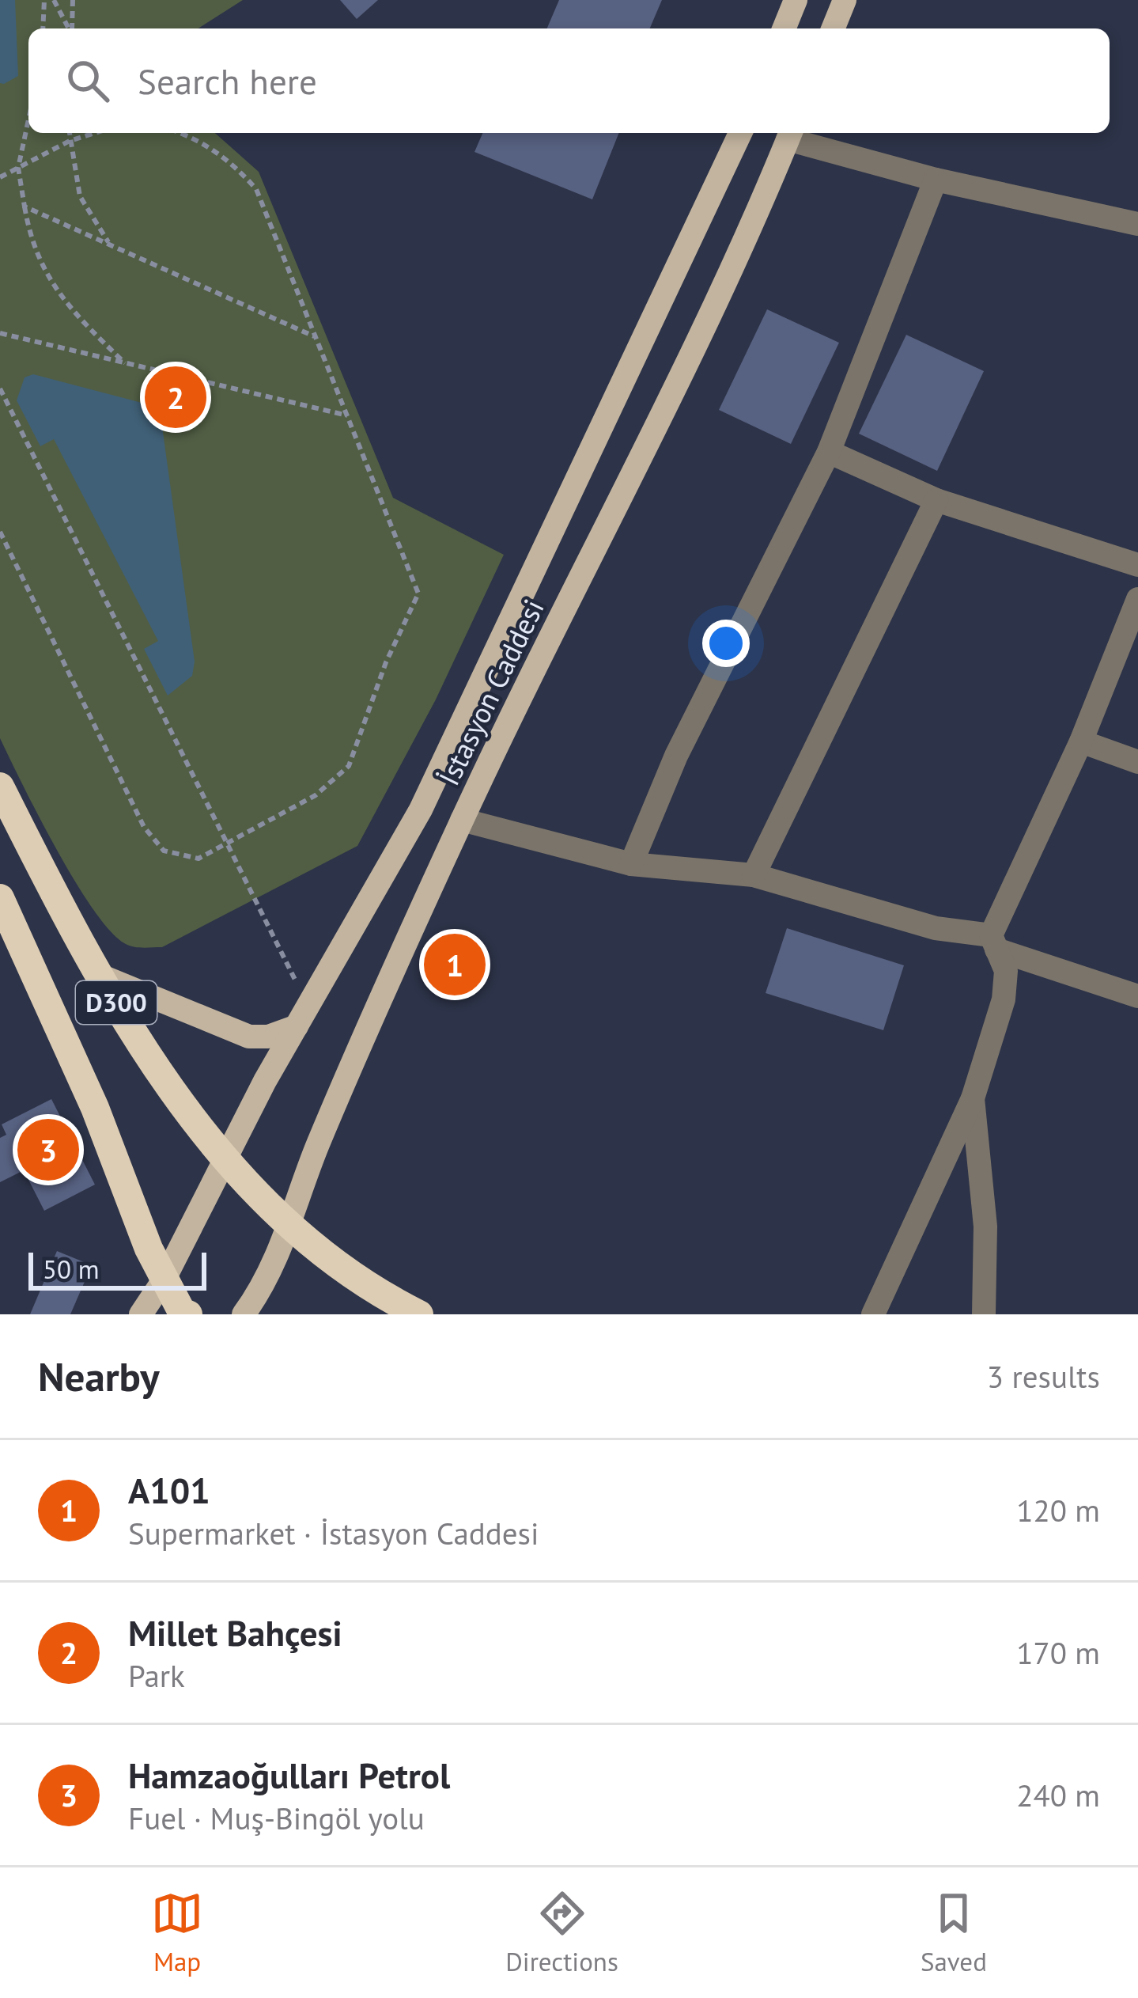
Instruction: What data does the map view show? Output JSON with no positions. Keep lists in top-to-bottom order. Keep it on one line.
{"streets":{"highway":["D300"],"main road":["İstasyon Caddesi"]},"crossings":[["İstasyon Caddesi","D300"]],"scale_bar":"50 m","page":{"search":"Search here","pins":["2","1","3"],"scale":"50 m","heading":["Nearby","3 results"],"list":[{"mark":"1","name":"A101","note":"Supermarket · İstasyon Caddesi","value":"120 m"},{"mark":"2","name":"Millet Bahçesi","note":"Park","value":"170 m"},{"mark":"3","name":"Hamzaoğulları Petrol","note":"Fuel · Muş-Bingöl yolu","value":"240 m"}],"nav":["Map","Directions","Saved"]}}
